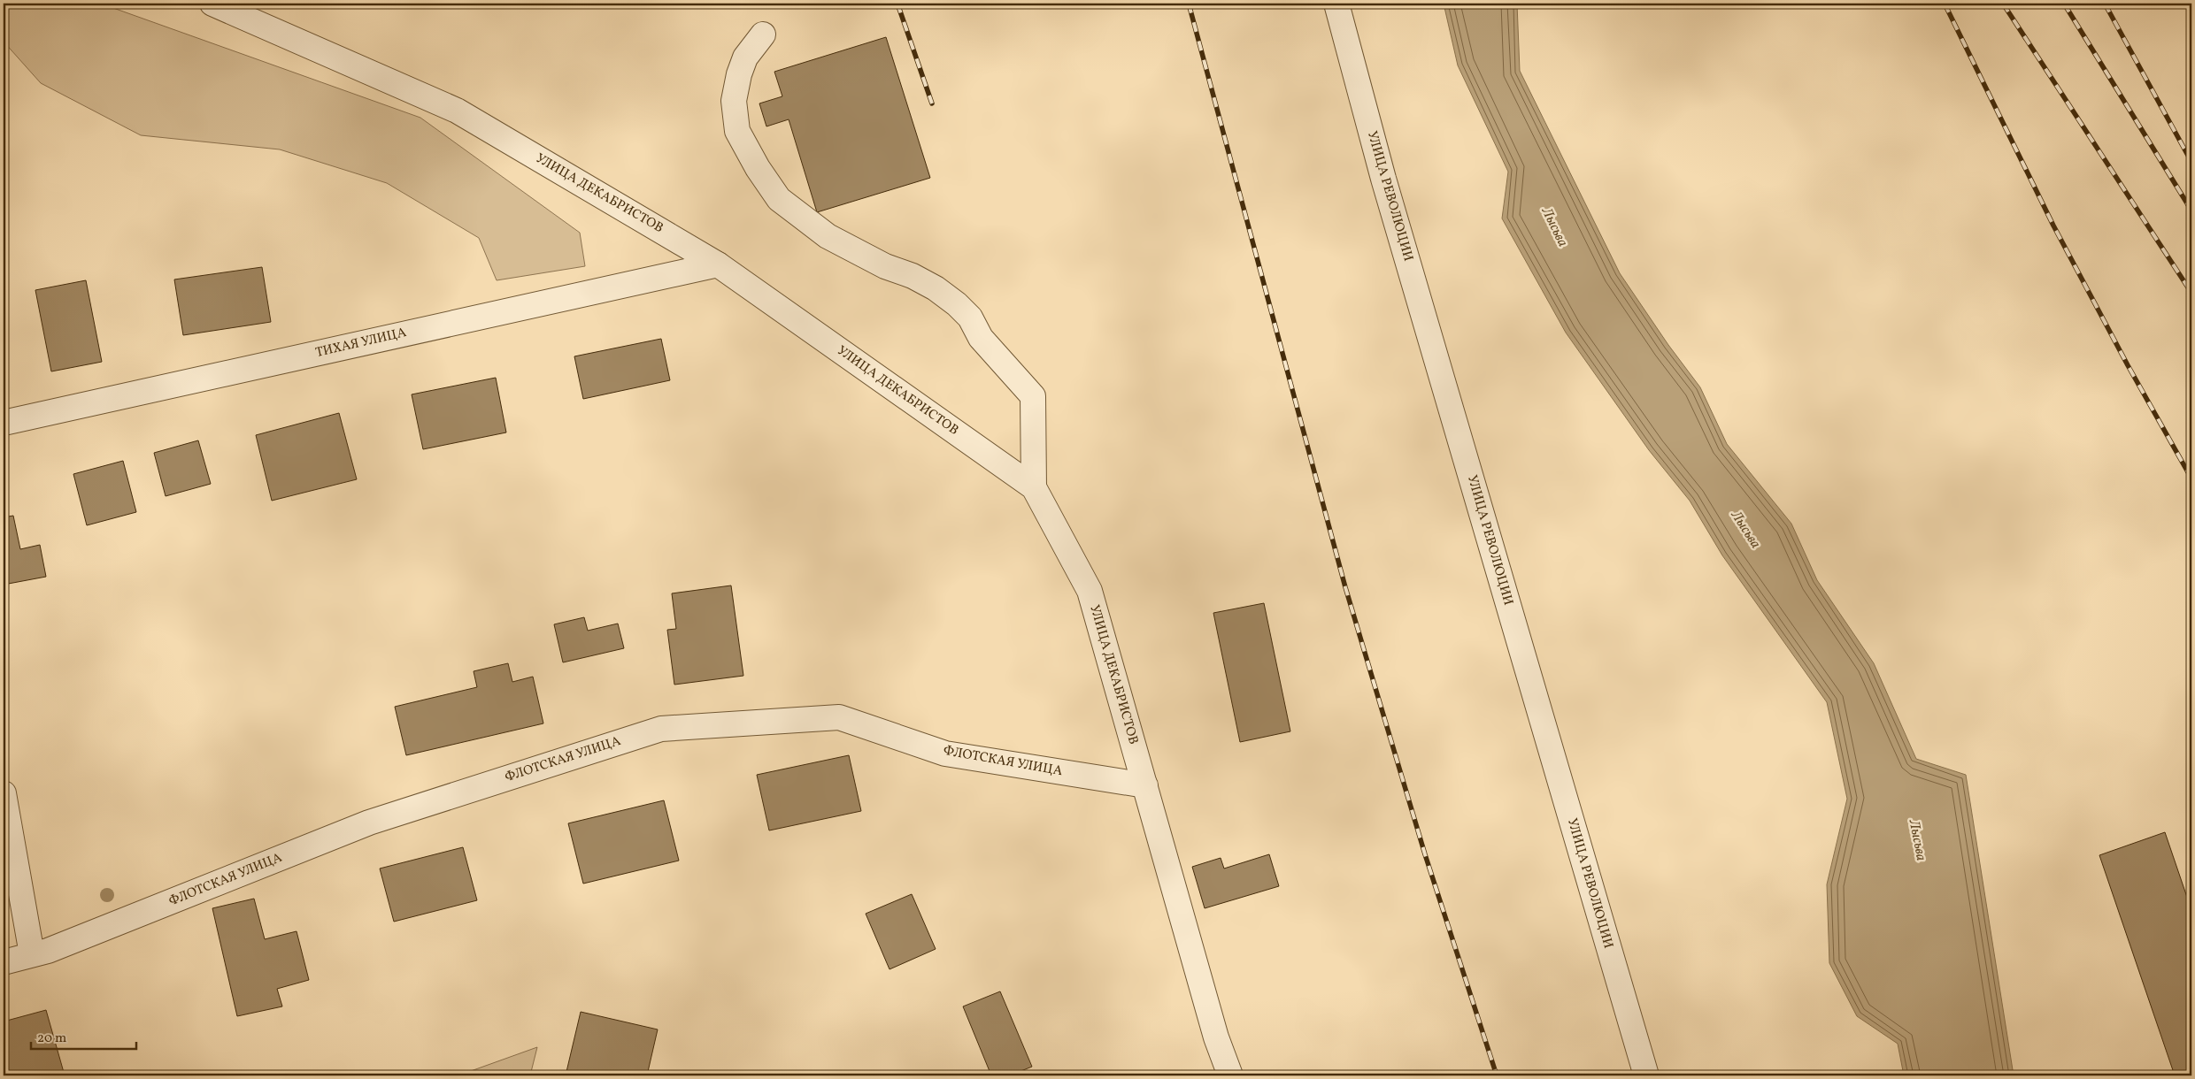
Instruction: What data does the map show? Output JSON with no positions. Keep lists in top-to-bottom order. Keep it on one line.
{"streets":{"street":["УЛИЦА ДЕКАБРИСТОВ","УЛИЦА РЕВОЛЮЦИИ","ТИХАЯ УЛИЦА","ФЛОТСКАЯ УЛИЦА"]},"crossings":[["УЛИЦА ДЕКАБРИСТОВ","ТИХАЯ УЛИЦА"],["УЛИЦА ДЕКАБРИСТОВ","ФЛОТСКАЯ УЛИЦА"]],"water":["Лысьва"],"scale_bar":"20 m"}
